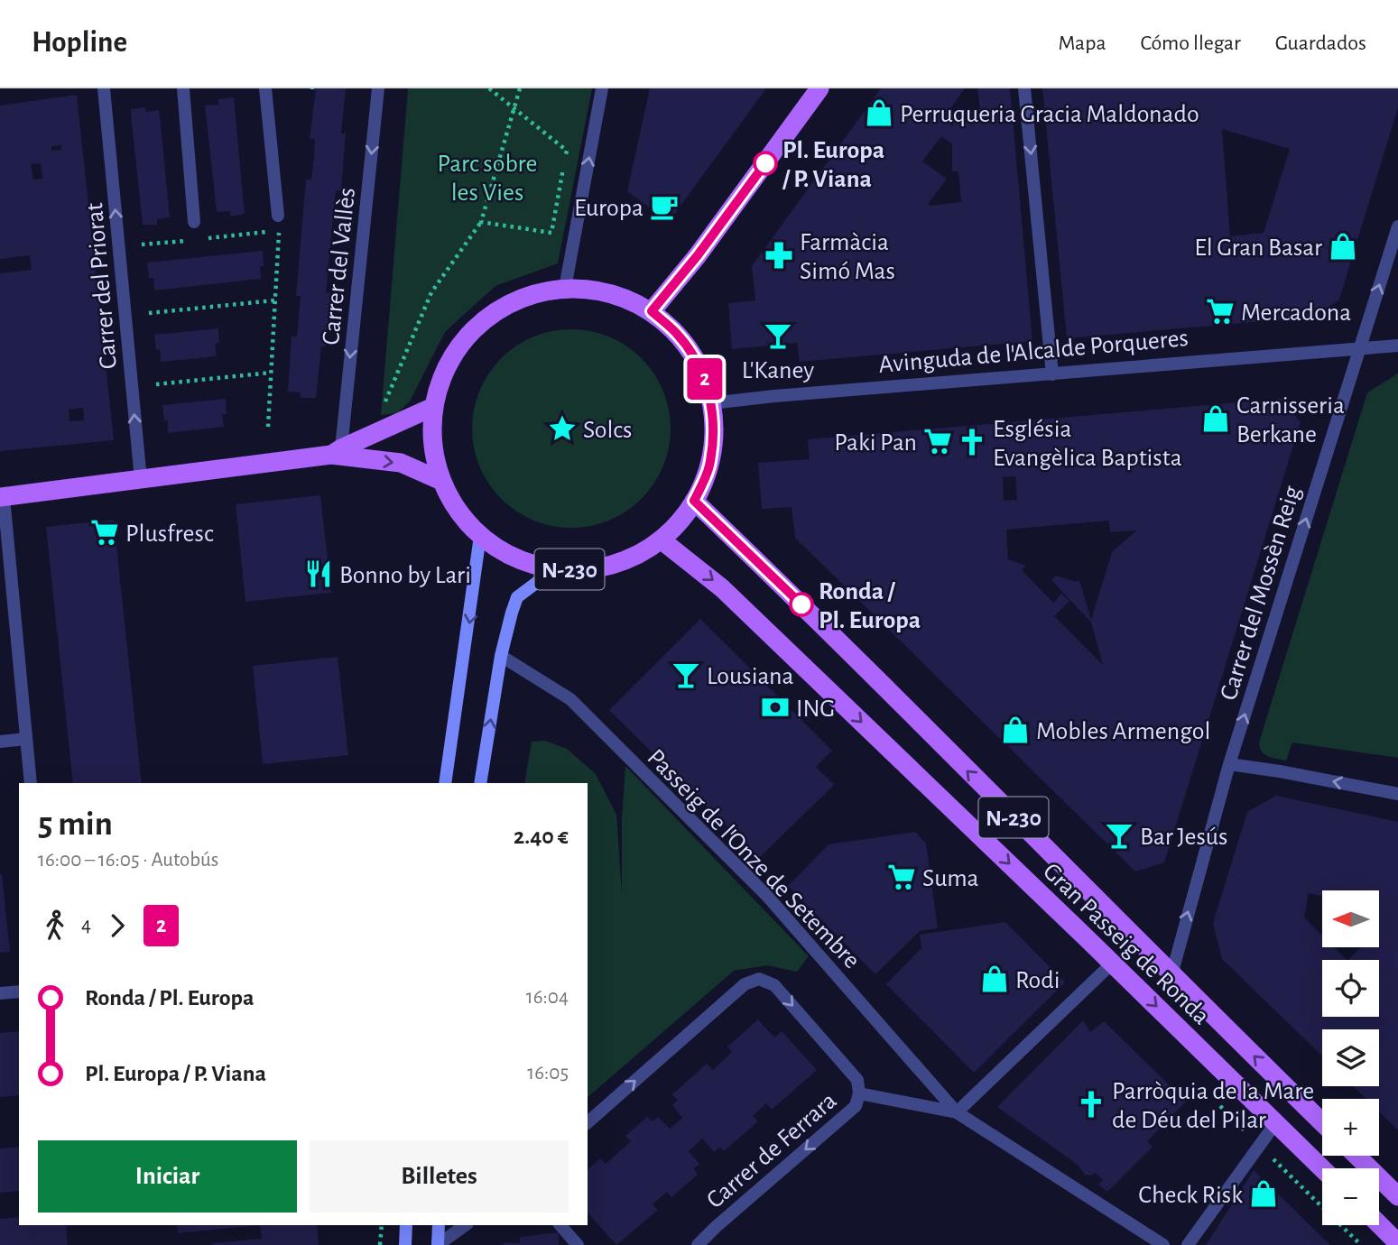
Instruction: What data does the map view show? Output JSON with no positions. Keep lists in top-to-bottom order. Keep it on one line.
{"streets":{"main road":["N-230","Gran Passeig de Ronda"],"street":["Carrer del Vallès","Carrer del Priorat","Avinguda de l'Alcalde Porqueres","Carrer del Mossèn Reig","Passeig de l'Onze de Setembre","Carrer de Ferrara"]},"crossings":[["Avinguda de l'Alcalde Porqueres","N-230"],["Avinguda de l'Alcalde Porqueres","Carrer del Mossèn Reig"],["N-230","Gran Passeig de Ronda"],["Carrer del Mossèn Reig","Gran Passeig de Ronda"]],"one_way":["Carrer del Mossèn Reig","Carrer de Ferrara"],"parks":["Parc sobre les Vies"],"places":{"shop":["Perruqueria Gracia Maldonado","El Gran Basar","Carnisseria Berkane","Mobles Armengol","Rodi","Check Risk"],"other":["Pl. Europa / P. Viana","Ronda / Pl. Europa"],"cafe":["Europa"],"pharmacy":["Farmàcia Simó Mas"],"supermarket":["Mercadona","Paki Pan","Plusfresc","Suma"],"bar":["L'Kaney","Lousiana","Bar Jesús"],"place":["Solcs"],"church":["Església Evangèlica Baptista","Parròquia de la Mare de Déu del Pilar"],"restaurant":["Bonno by Lari"],"bank":["ING"]},"lines":["bus line 2"],"north":"left","page":{"header":"Hopline","nav":["Mapa","Cómo llegar","Guardados"],"on_map":"2","heading":["5 min","16:00 – 16:05 · Autobús","2.40 €"],"map_buttons":["+","−"],"legs":["4","2"],"list":[{"name":"Ronda / Pl. Europa","value":"16:04"},{"name":"Pl. Europa / P. Viana","value":"16:05"}],"buttons":["Iniciar","Billetes"]}}
